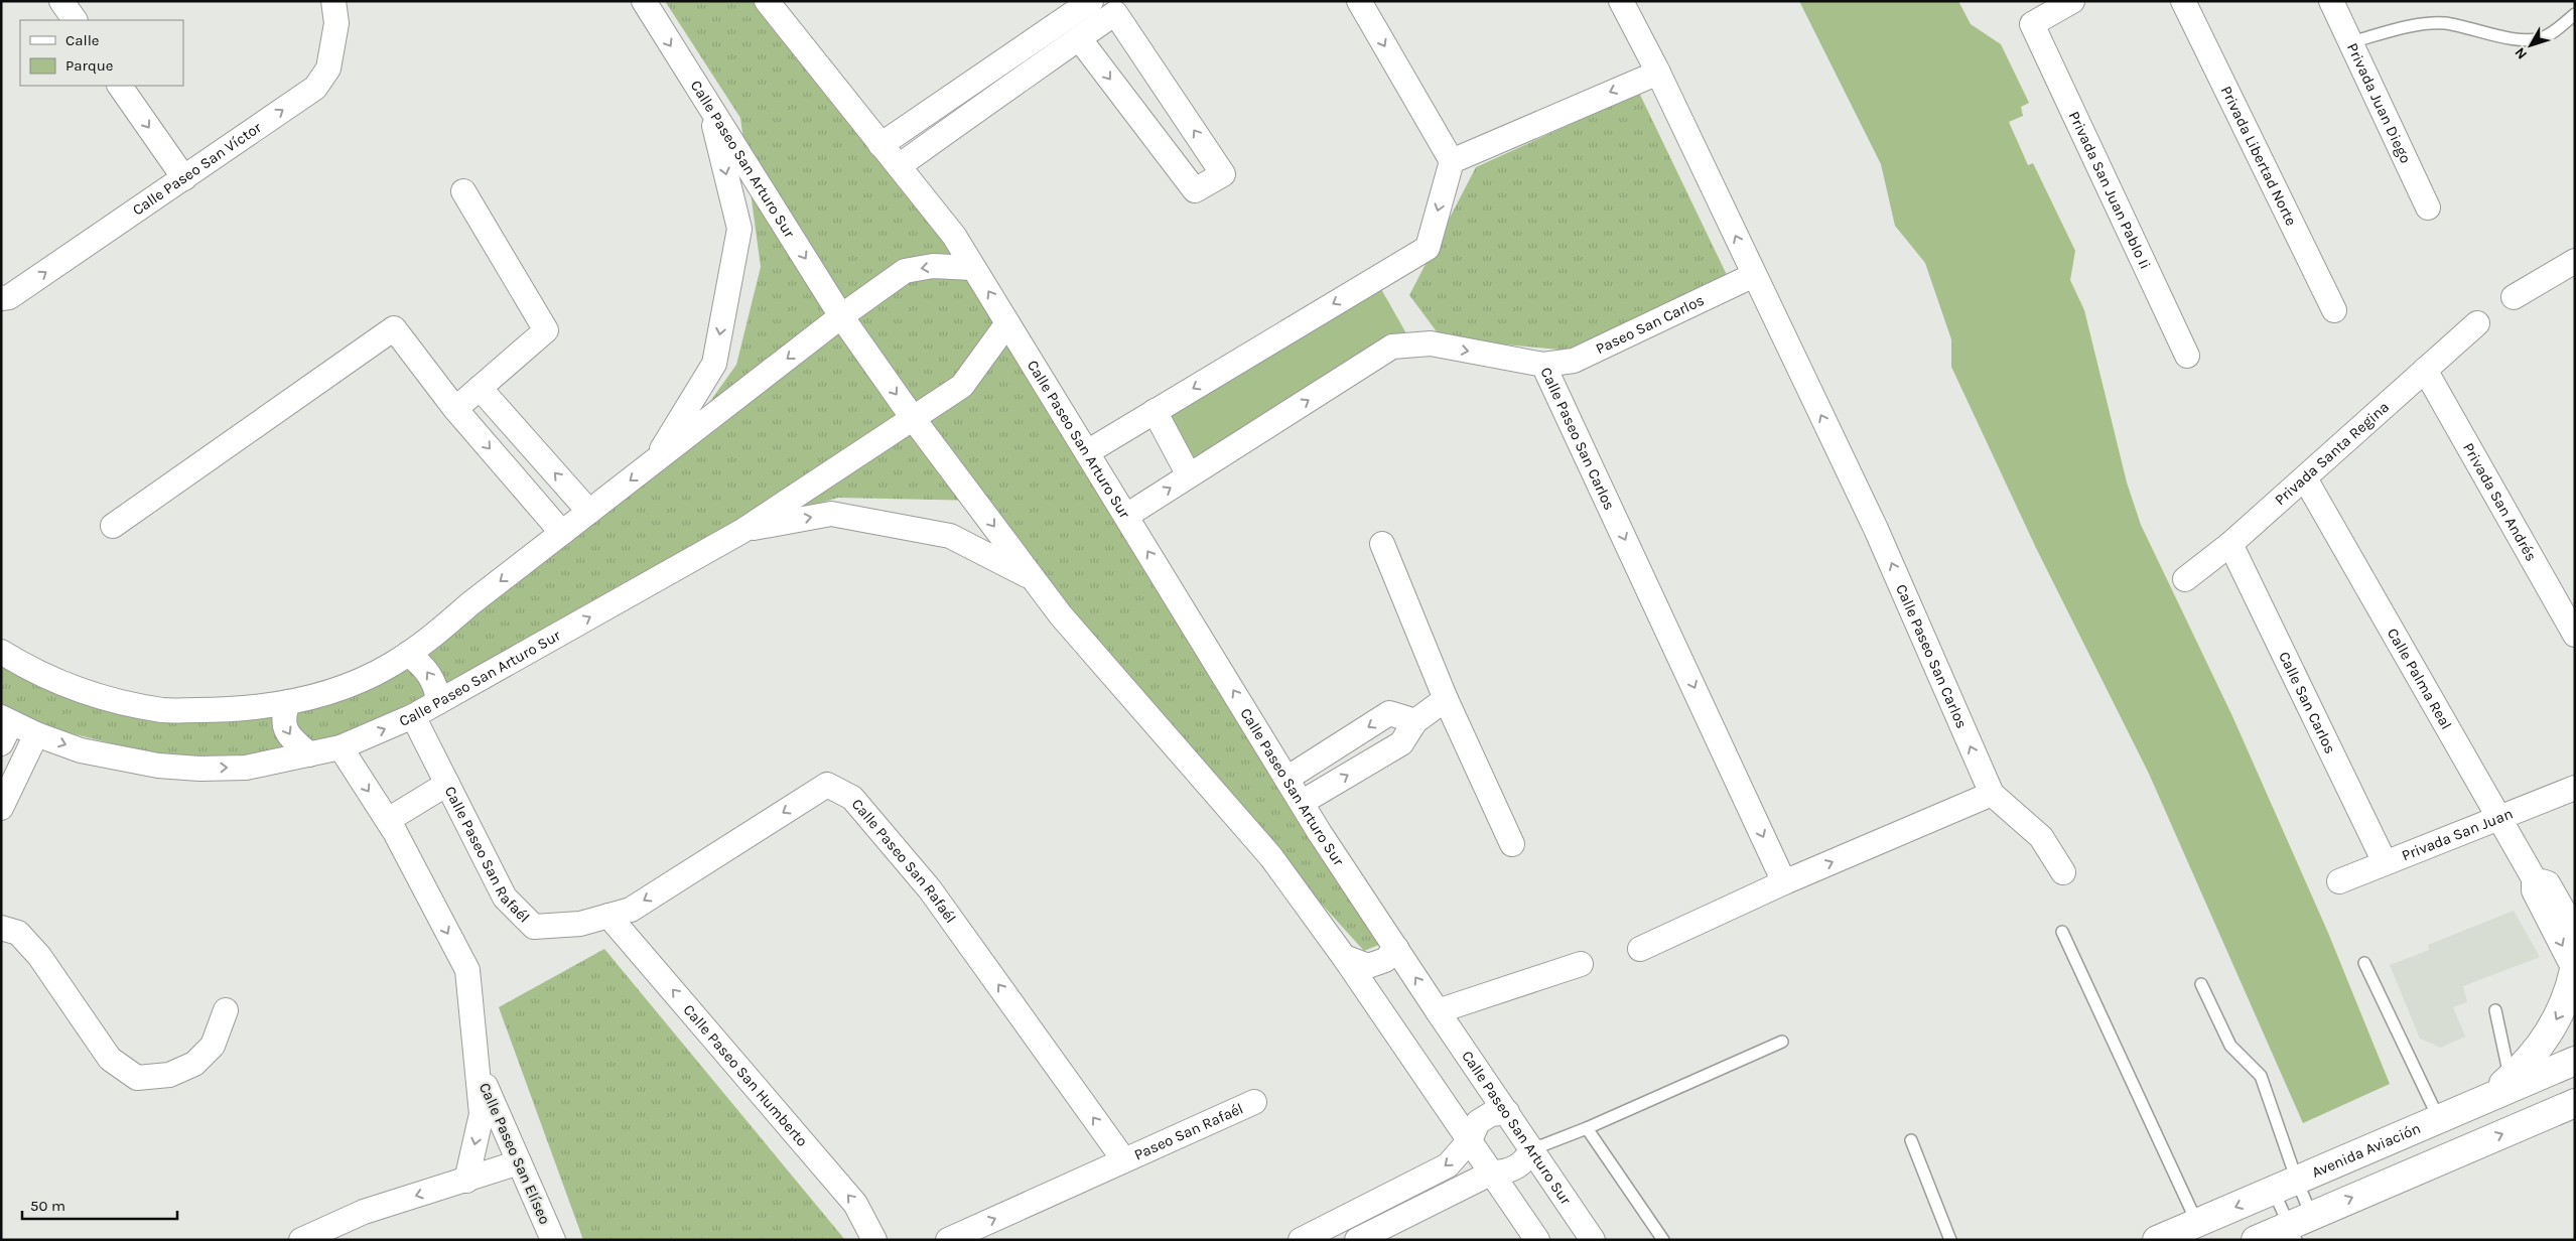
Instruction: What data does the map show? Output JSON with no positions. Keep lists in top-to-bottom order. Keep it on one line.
{"streets":{"main road":["Avenida Aviación"],"street":["Privada Juan Diego","Privada Libertad Norte","Calle Paseo San Arturo Sur","Calle Paseo San Víctor","Privada San Juan Pablo Ii","Paseo San Carlos","Calle Paseo San Carlos","Privada Santa Regina","Privada San Andrés","Calle Palma Real","Calle San Carlos","Privada San Juan","Calle Paseo San Rafaél","Calle Paseo San Humberto","Paseo San Rafaél","Calle Paseo San Elíseo"]},"crossings":[["Calle Paseo San Arturo Sur","Calle Paseo San Carlos"],["Calle Paseo San Arturo Sur","Calle Paseo San Rafaél"],["Paseo San Carlos","Calle Paseo San Carlos"],["Privada Santa Regina","Privada San Andrés"],["Privada Santa Regina","Calle Palma Real"],["Privada Santa Regina","Calle San Carlos"],["Calle Palma Real","Privada San Juan"],["Calle San Carlos","Privada San Juan"],["Calle Paseo San Rafaél","Calle Paseo San Humberto"],["Calle Paseo San Rafaél","Paseo San Rafaél"]],"one_way":["Calle Paseo San Víctor","Calle Paseo San Humberto"],"legend":["Calle","Parque"],"scale_bar":"50 m","north":"bottom left"}
